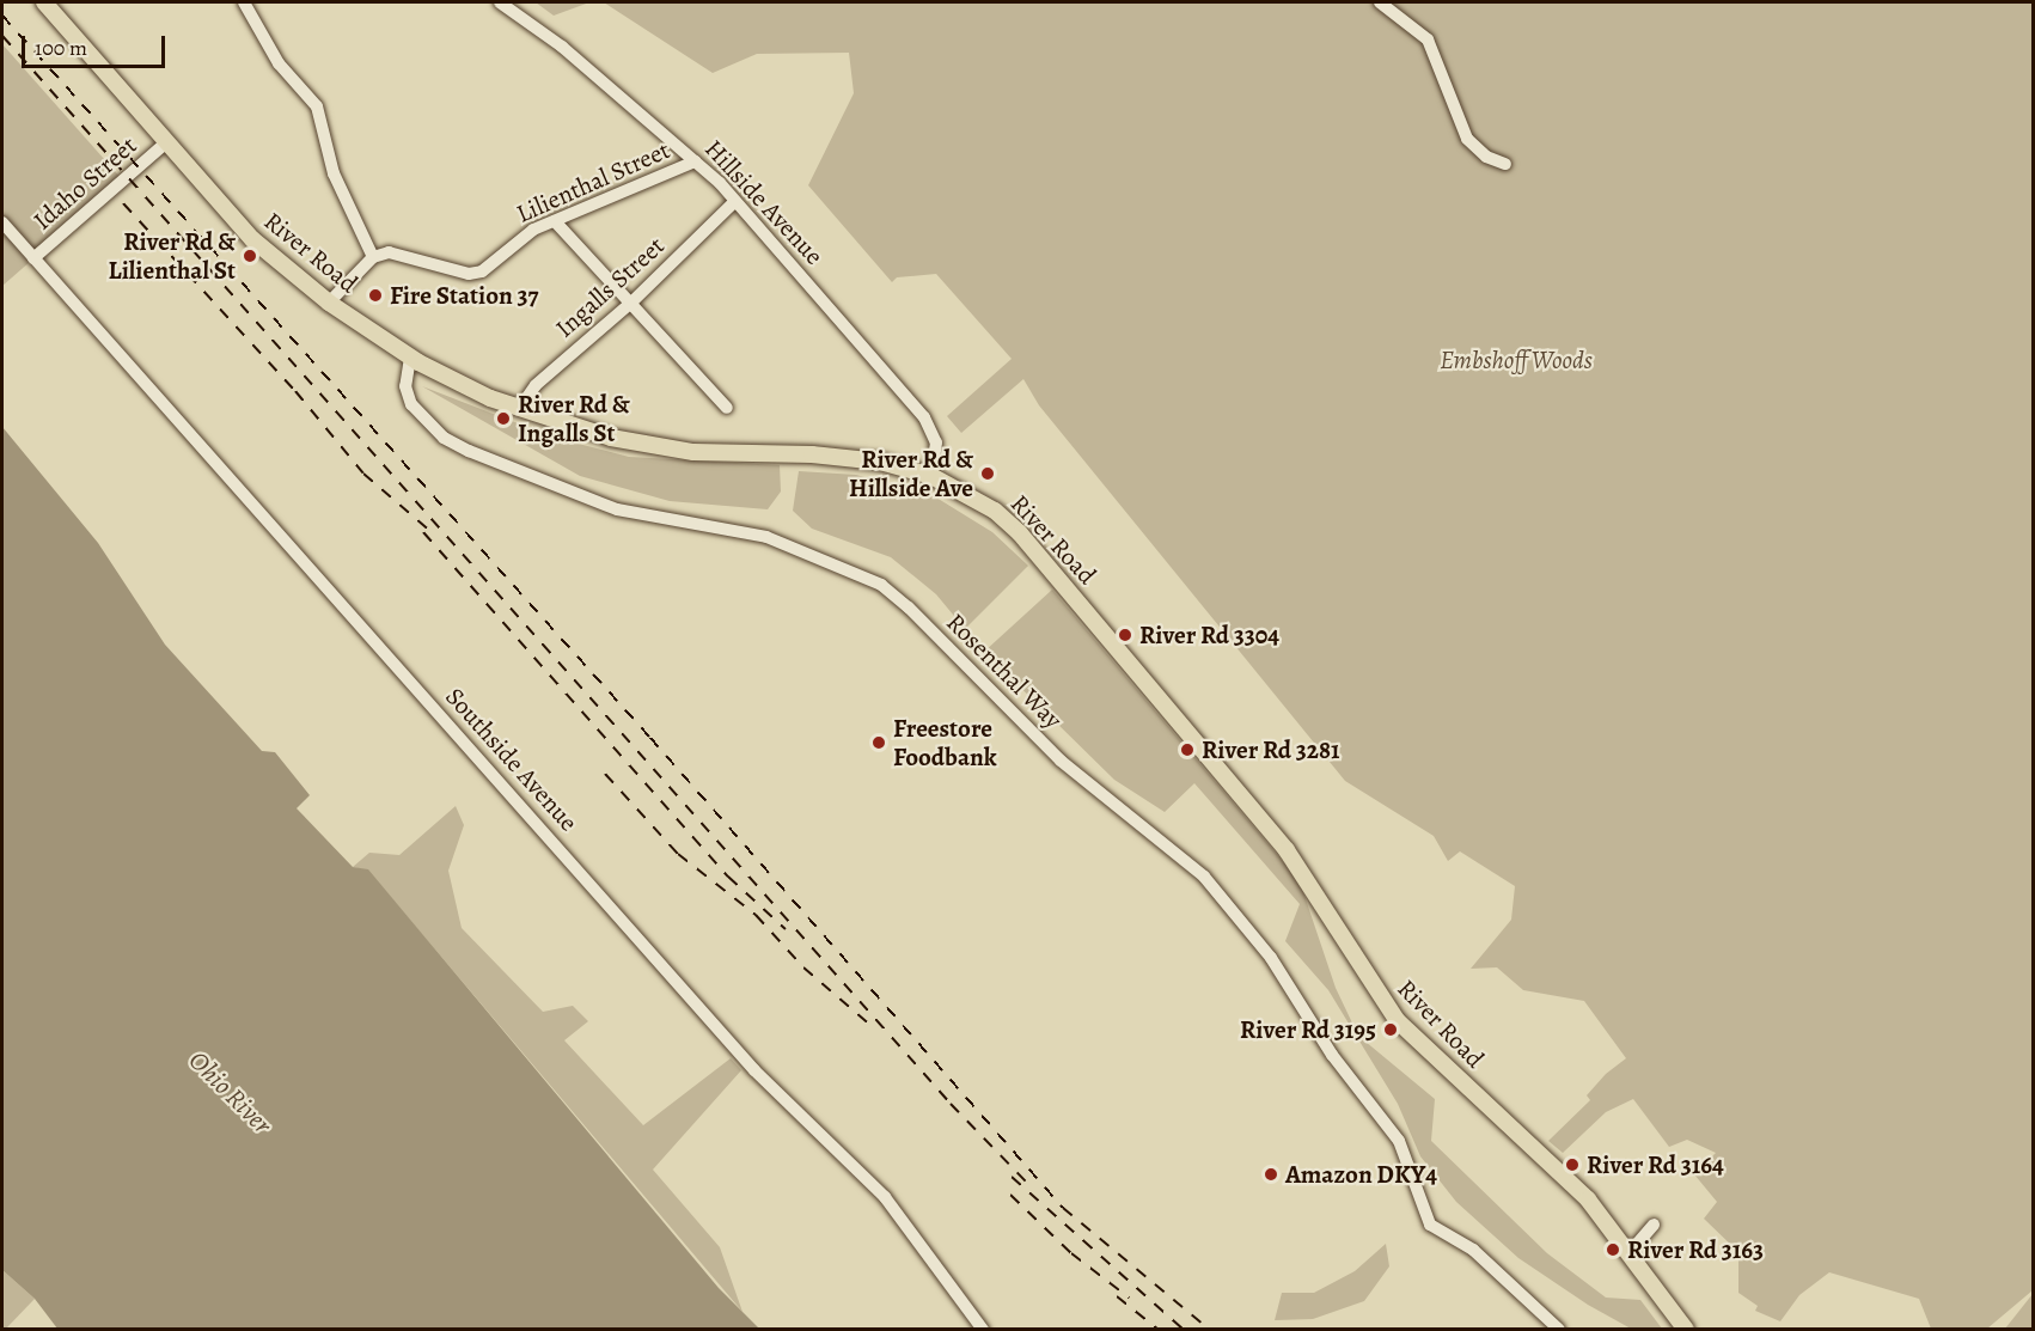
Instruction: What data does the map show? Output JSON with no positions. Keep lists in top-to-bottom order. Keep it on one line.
{"streets":{"main road":["River Road"],"street":["Lilienthal Street","Idaho Street","Hillside Avenue","Ingalls Street","Rosenthal Way","Southside Avenue"]},"crossings":[["Lilienthal Street","Hillside Avenue"],["Idaho Street","River Road"],["Idaho Street","Southside Avenue"],["Hillside Avenue","River Road"],["Hillside Avenue","Ingalls Street"],["River Road","Ingalls Street"],["River Road","Rosenthal Way"]],"water":["Ohio River"],"parks":["Embshoff Woods"],"places":["River Rd & Lilienthal St","Fire Station 37","River Rd & Ingalls St","River Rd & Hillside Ave","River Rd 3304","Freestore Foodbank","River Rd 3281","River Rd 3195","River Rd 3164","Amazon DKY4","River Rd 3163"],"scale_bar":"100 m"}
